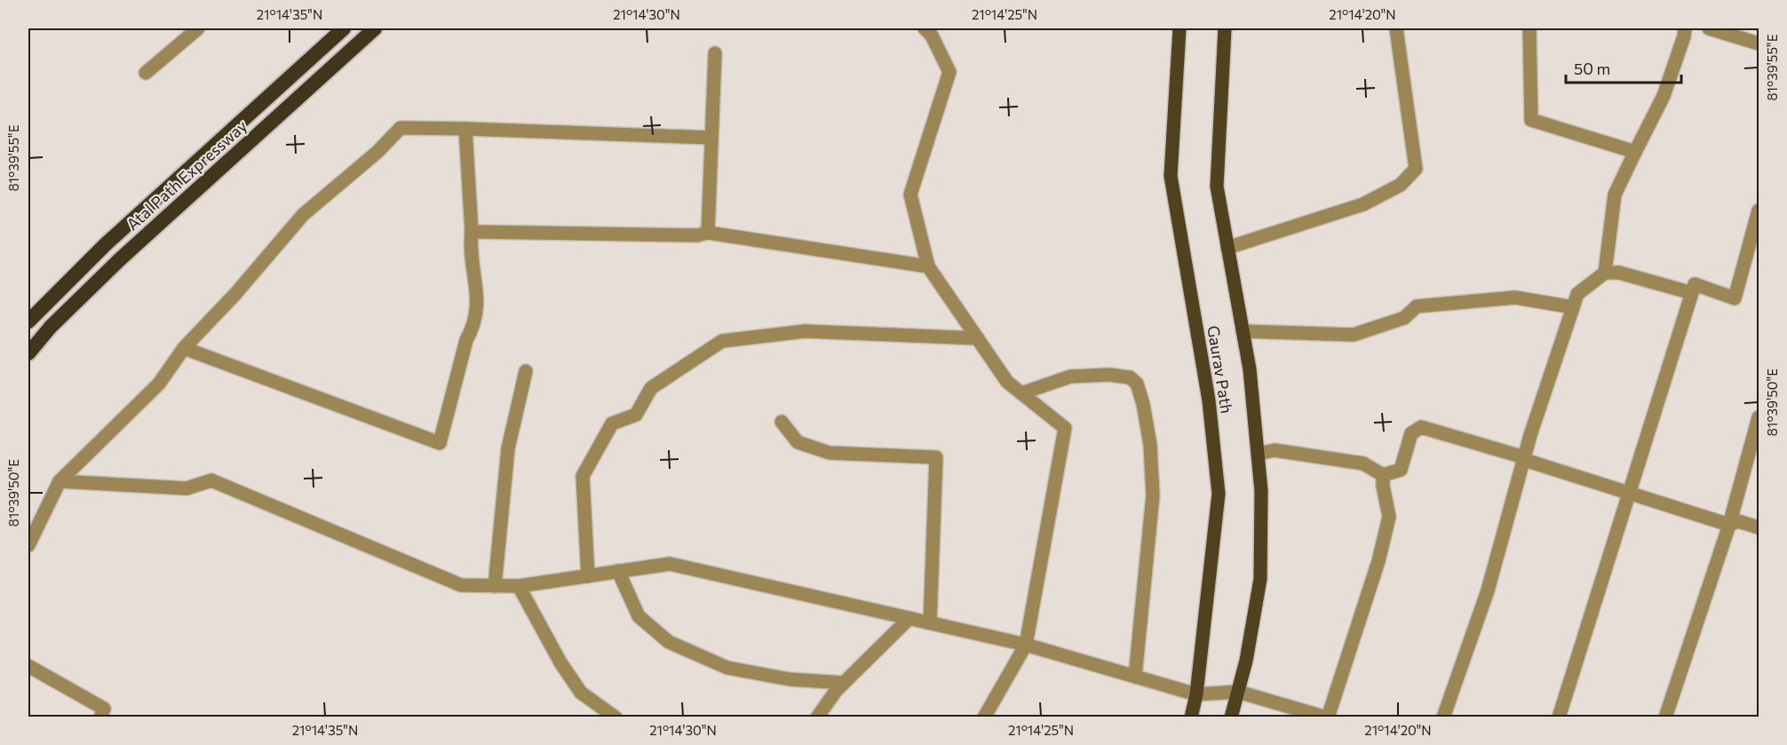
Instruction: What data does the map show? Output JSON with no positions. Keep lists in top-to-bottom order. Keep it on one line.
{"streets":{"highway":["Atal Path Expressway"],"main road":["Gaurav Path"]},"scale_bar":"50 m","coordinates":["21°14'35\"N","21°14'30\"N","21°14'25\"N","21°14'20\"N","81°39'55\"E","81°39'50\"E"]}
